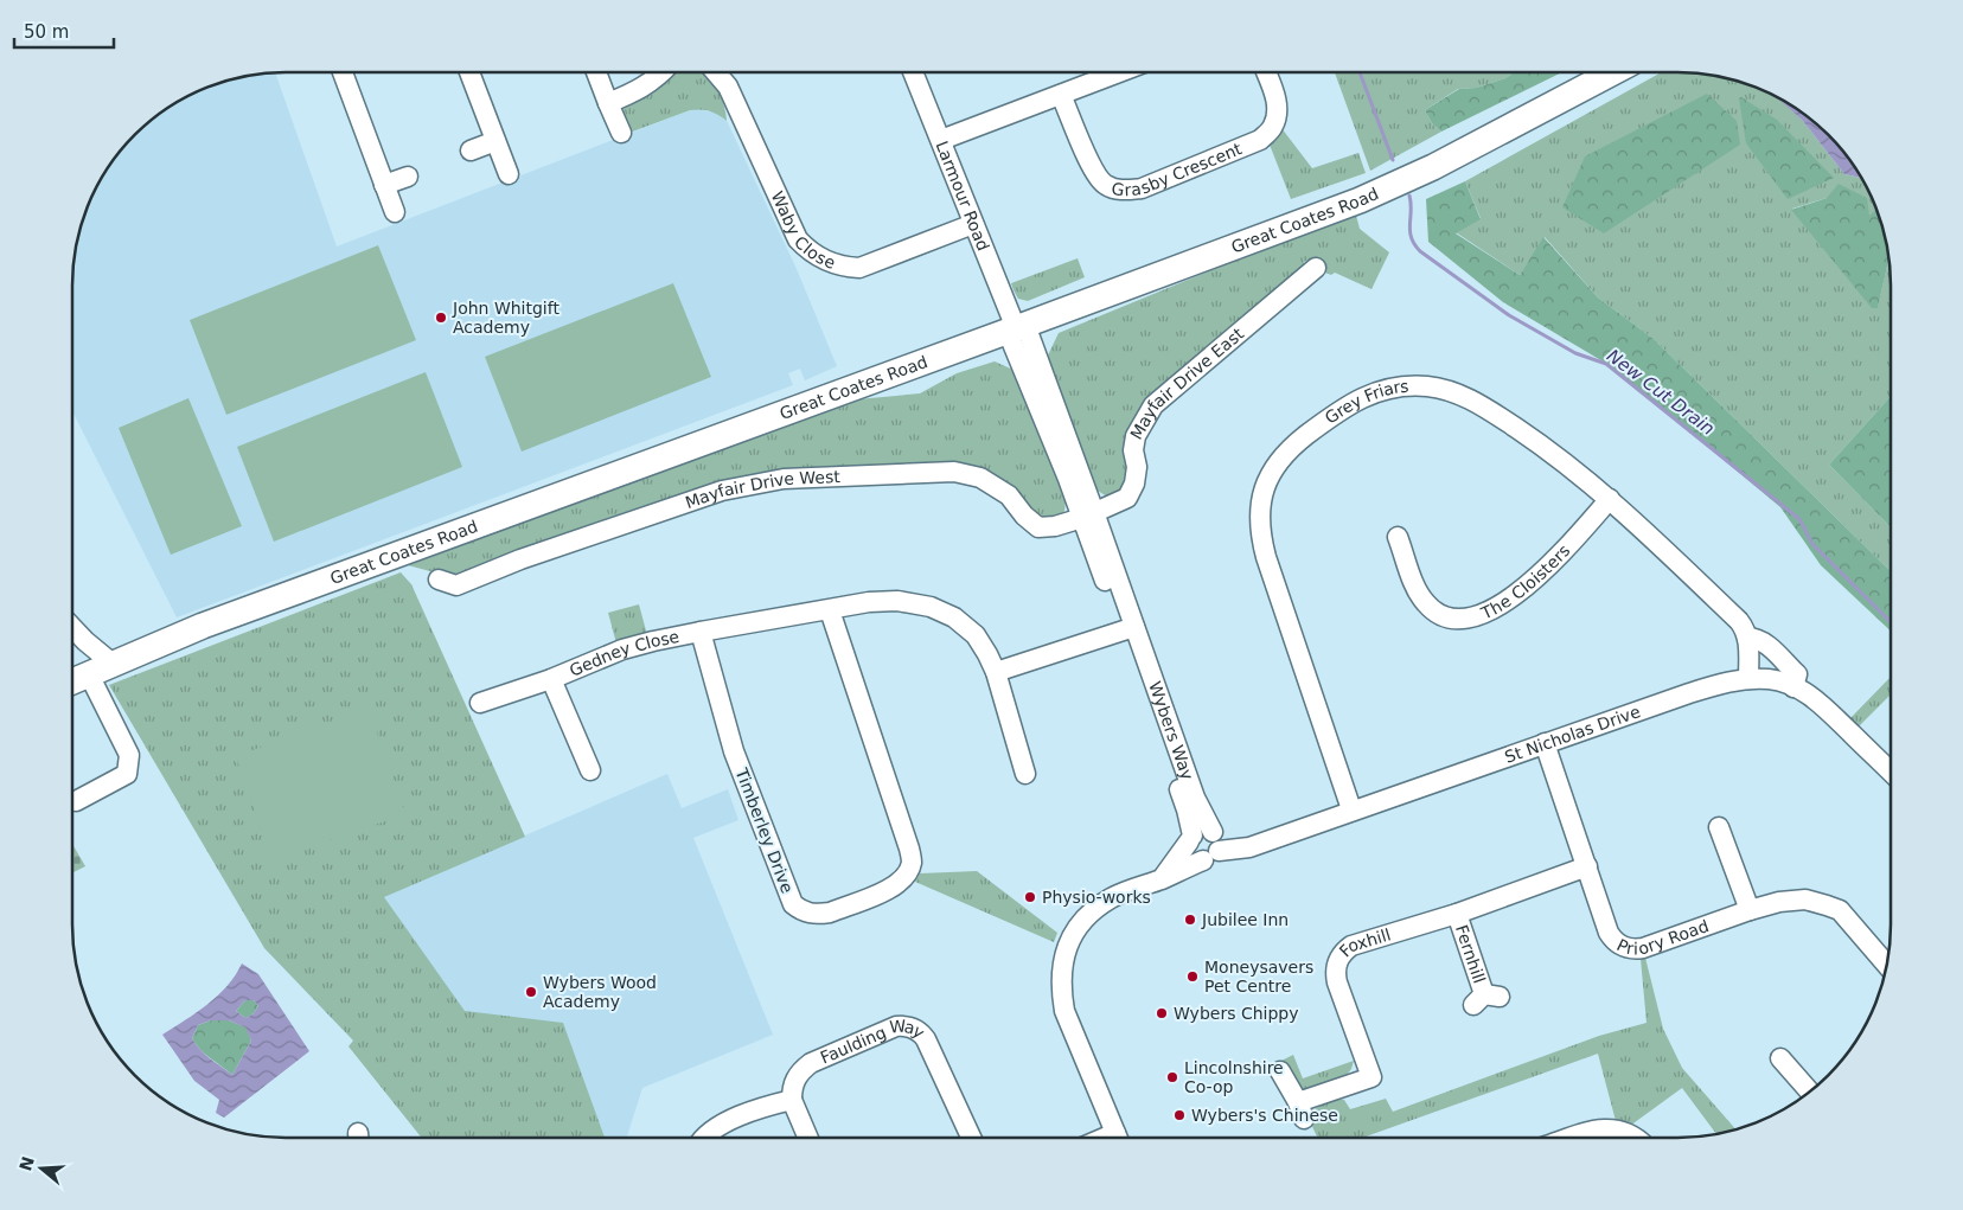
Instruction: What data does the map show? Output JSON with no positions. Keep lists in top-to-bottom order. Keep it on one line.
{"streets":{"main road":["Great Coates Road"],"street":["Grasby Crescent","Larmour Road","Waby Close","Mayfair Drive East","Grey Friars","Mayfair Drive West","The Cloisters","Gedney Close","Wybers Way","St Nicholas Drive","Timberley Drive","Priory Road","Foxhill","Fernhill","Faulding Way"]},"crossings":[["Larmour Road","Great Coates Road"],["Larmour Road","Waby Close"],["Larmour Road","Wybers Way"],["Great Coates Road","Wybers Way"],["Mayfair Drive East","Mayfair Drive West"],["Mayfair Drive East","Wybers Way"],["Grey Friars","The Cloisters"],["Grey Friars","St Nicholas Drive"],["Mayfair Drive West","Wybers Way"],["Gedney Close","Timberley Drive"],["Wybers Way","St Nicholas Drive"],["St Nicholas Drive","Priory Road"],["Priory Road","Foxhill"],["Foxhill","Fernhill"]],"water":["New Cut Drain"],"places":["John Whitgift Academy","Physio-works","Jubilee Inn","Moneysavers Pet Centre","Wybers Wood Academy","Wybers Chippy","Lincolnshire Co-op","Wybers's Chinese"],"scale_bar":"50 m","north":"left"}
